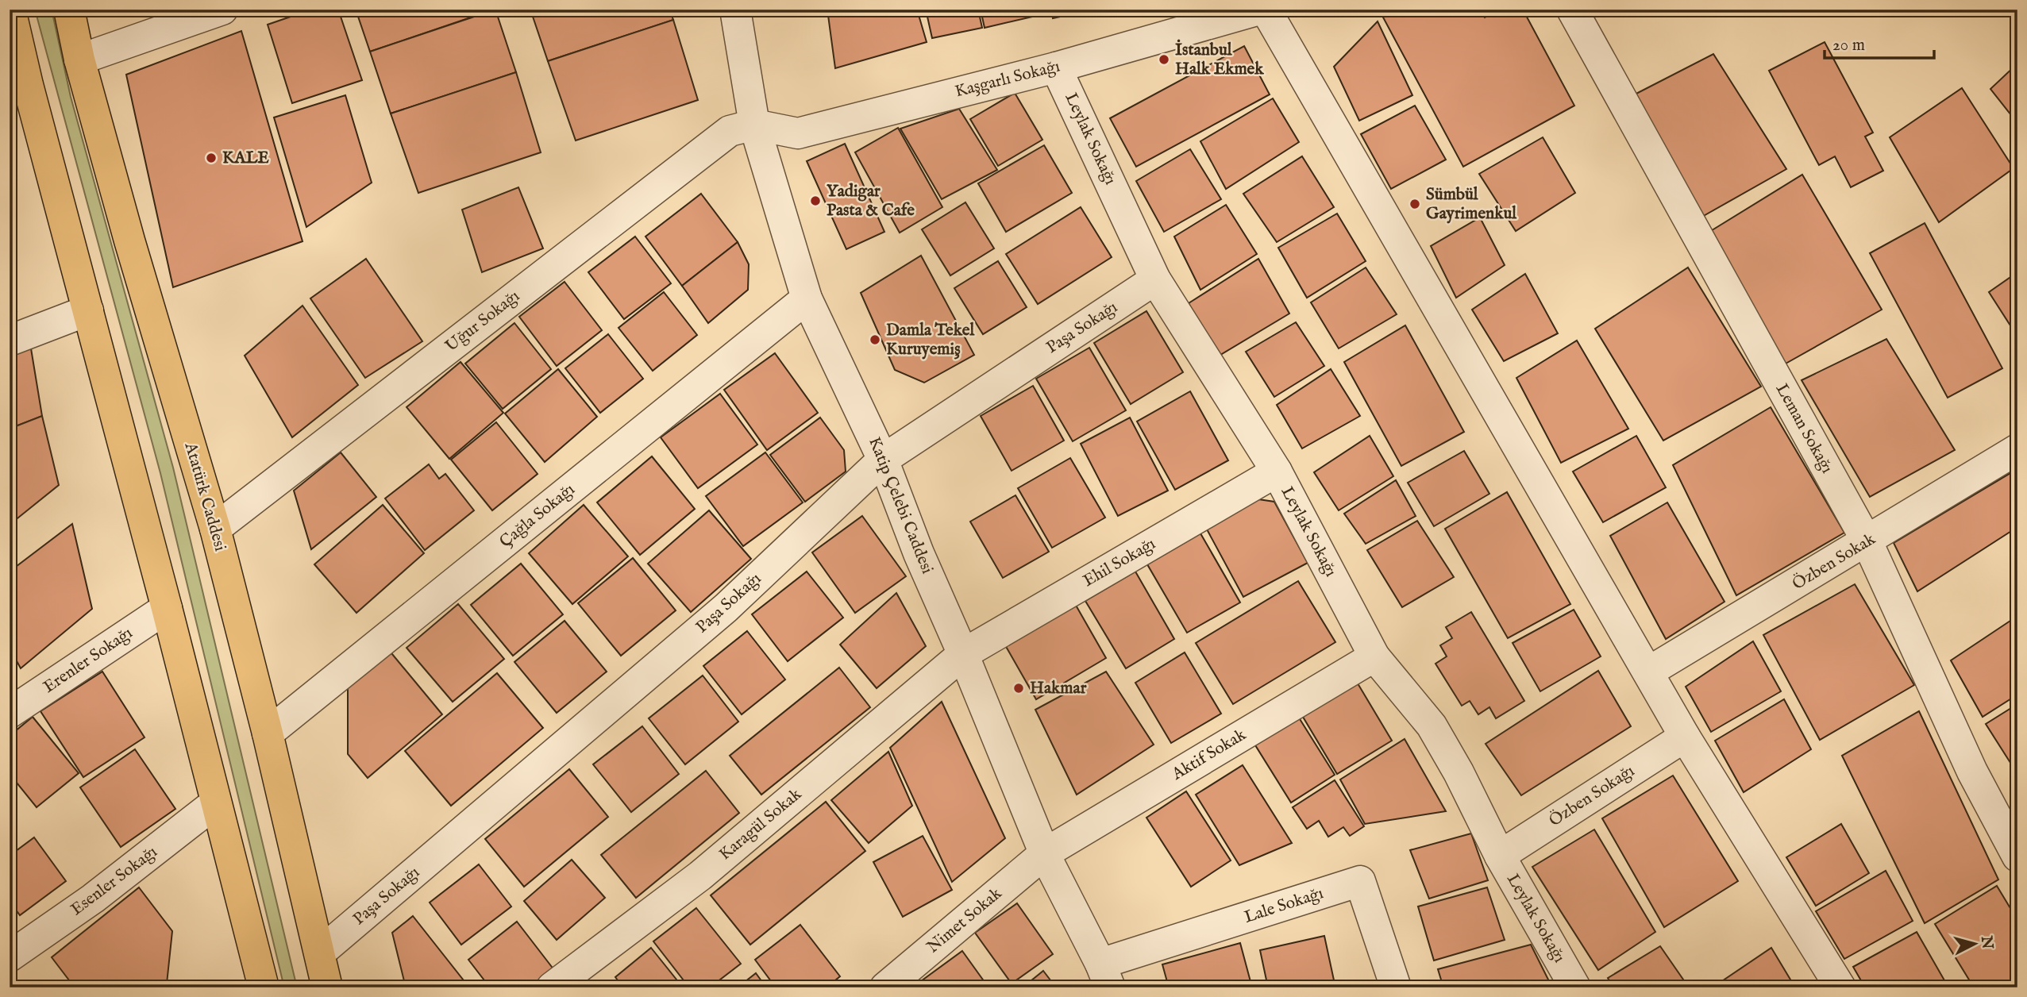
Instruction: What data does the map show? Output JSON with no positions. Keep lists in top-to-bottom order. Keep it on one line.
{"streets":{"main road":["Atatürk Caddesi"],"street":["Kaşgarlı Sokağı","Leylak Sokağı","Uğur Sokağı","Paşa Sokağı","Leman Sokağı","Katip Çelebi Caddesi","Çağla Sokağı","Özben Sokak","Ehil Sokağı","Erenler Sokağı","Aktif Sokak","Özben Sokağı","Karagül Sokak","Esenler Sokağı","Lale Sokağı","Nimet Sokak"]},"crossings":[["Kaşgarlı Sokağı","Leylak Sokağı"],["Kaşgarlı Sokağı","Uğur Sokağı"],["Kaşgarlı Sokağı","Katip Çelebi Caddesi"],["Leylak Sokağı","Paşa Sokağı"],["Leylak Sokağı","Ehil Sokağı"],["Leylak Sokağı","Aktif Sokak"],["Leylak Sokağı","Özben Sokağı"],["Uğur Sokağı","Atatürk Caddesi"],["Uğur Sokağı","Katip Çelebi Caddesi"],["Paşa Sokağı","Atatürk Caddesi"],["Paşa Sokağı","Katip Çelebi Caddesi"],["Leman Sokağı","Özben Sokak"],["Atatürk Caddesi","Çağla Sokağı"],["Katip Çelebi Caddesi","Çağla Sokağı"],["Katip Çelebi Caddesi","Ehil Sokağı"],["Katip Çelebi Caddesi","Aktif Sokak"],["Katip Çelebi Caddesi","Karagül Sokak"],["Katip Çelebi Caddesi","Lale Sokağı"],["Katip Çelebi Caddesi","Nimet Sokak"],["Ehil Sokağı","Karagül Sokak"],["Aktif Sokak","Nimet Sokak"]],"places":["İstanbul Halk Ekmek","KALE","Yadigar Pasta & Cafe","Sümbül Gayrimenkul","Damla Tekel Kuruyemiş","Hakmar"],"scale_bar":"20 m","north":"right"}
